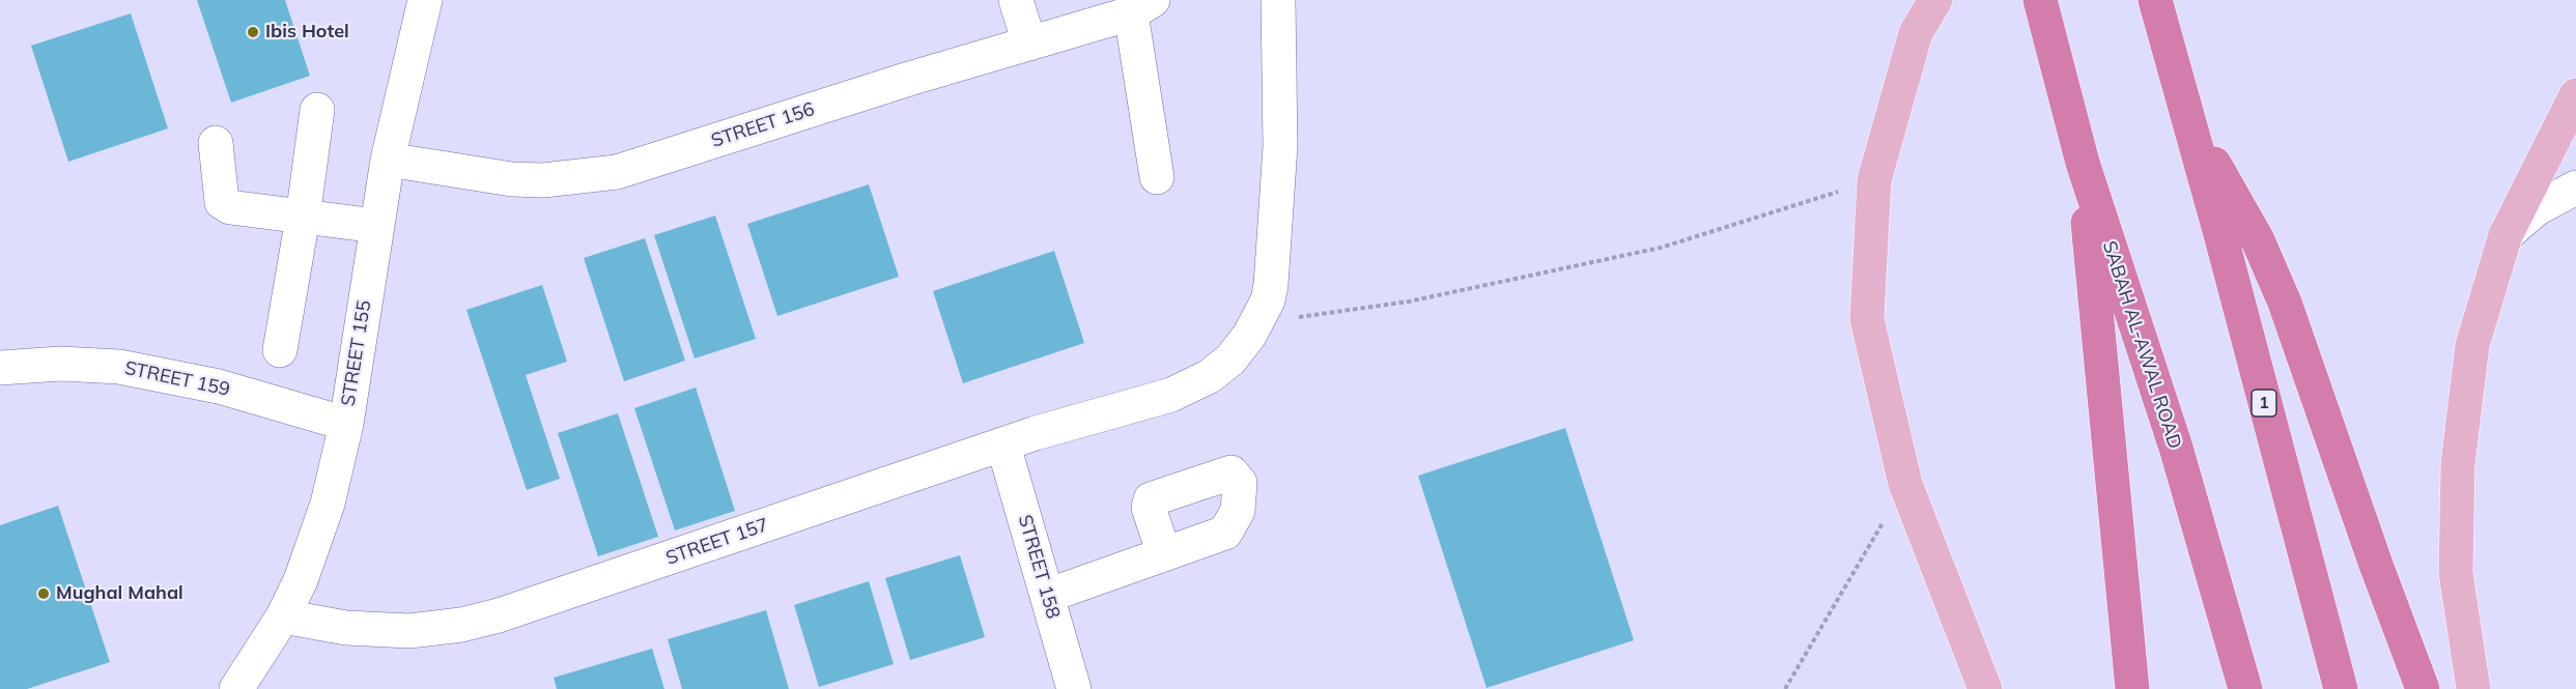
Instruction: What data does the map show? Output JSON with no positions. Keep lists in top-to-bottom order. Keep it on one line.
{"streets":{"highway":["SABAH AL-AWAL ROAD","1"],"street":["STREET 156","STREET 155","STREET 159","STREET 157","STREET 158"]},"crossings":[["STREET 156","STREET 155"],["STREET 155","STREET 159"],["STREET 155","STREET 157"],["STREET 157","STREET 158"]],"places":["Ibis Hotel","Mughal Mahal"]}
